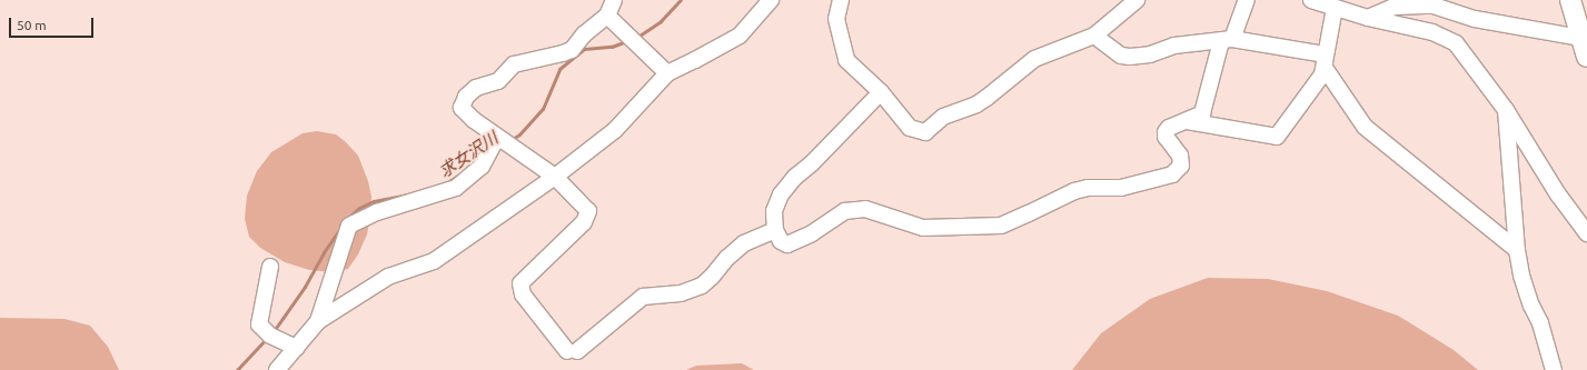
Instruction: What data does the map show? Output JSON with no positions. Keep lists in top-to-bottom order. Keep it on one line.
{"water":["求女沢川"],"scale_bar":"50 m"}
